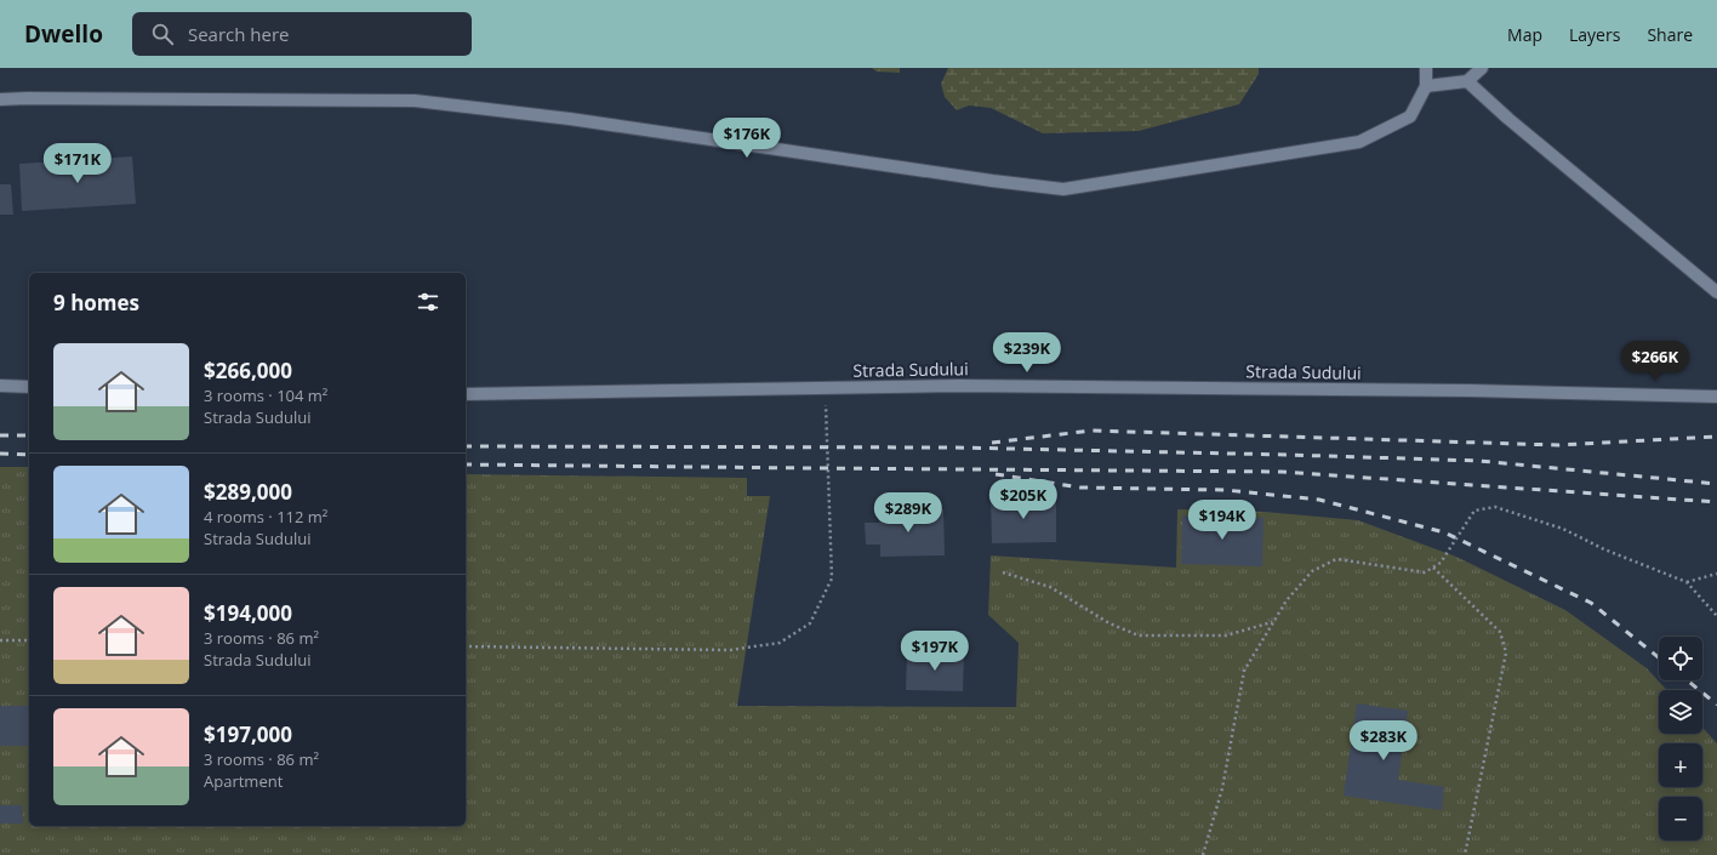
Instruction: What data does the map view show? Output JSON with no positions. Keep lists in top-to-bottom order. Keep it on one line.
{"streets":{"street":["Strada Sudului"]},"page":{"header":"Dwello","search":"Search here","nav":["Map","Layers","Share"],"price":["$176K","$171K","$239K","$266K","$205K","$289K","$194K","$197K","$283K"],"heading":"9 homes","list":[{"name":"$266,000","note":"3 rooms · 104 m² · Strada Sudului"},{"name":"$289,000","note":"4 rooms · 112 m² · Strada Sudului"},{"name":"$194,000","note":"3 rooms · 86 m² · Strada Sudului"},{"name":"$197,000","note":"3 rooms · 86 m² · Apartment"}],"map_buttons":["+","−"]}}
